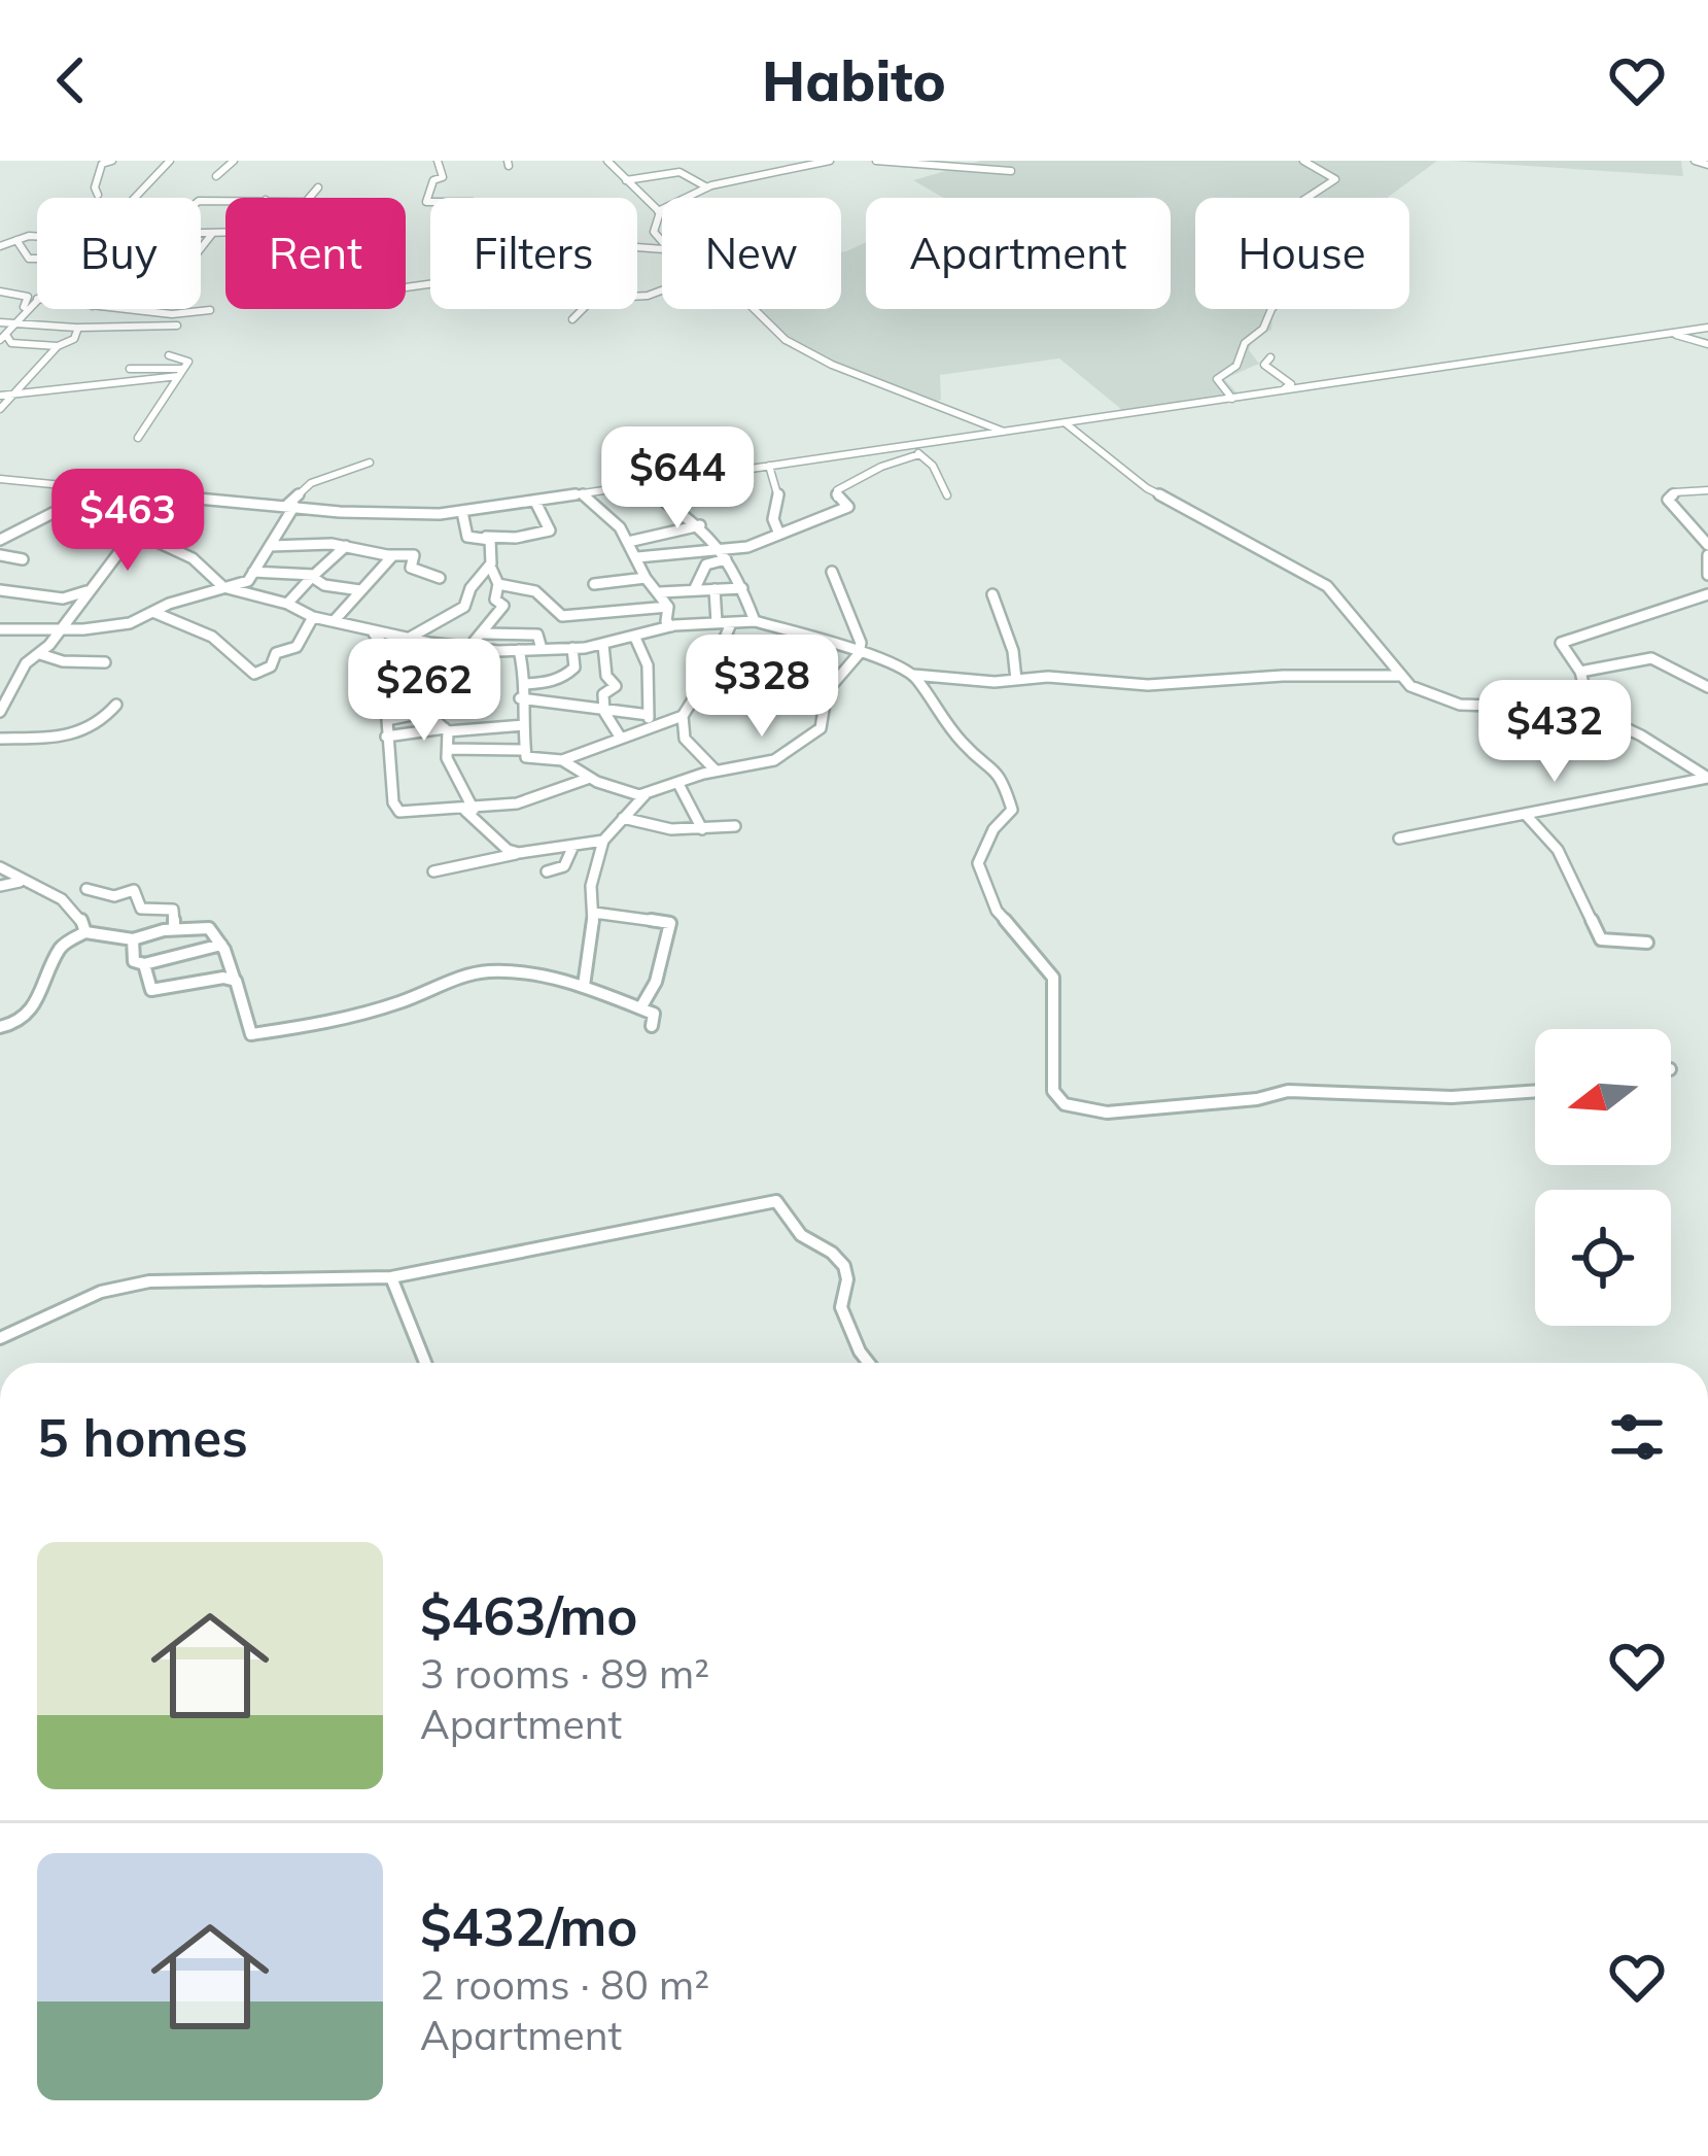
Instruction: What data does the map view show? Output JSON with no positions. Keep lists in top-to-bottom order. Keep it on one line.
{"north":"left","page":{"header":"Habito","chip":["Buy","Rent","Filters","New","Apartment","House"],"price":["$644","$463","$328","$262","$432"],"heading":"5 homes","list":[{"name":"$463/mo","note":"3 rooms · 89 m² · Apartment"},{"name":"$432/mo","note":"2 rooms · 80 m² · Apartment"}]}}
